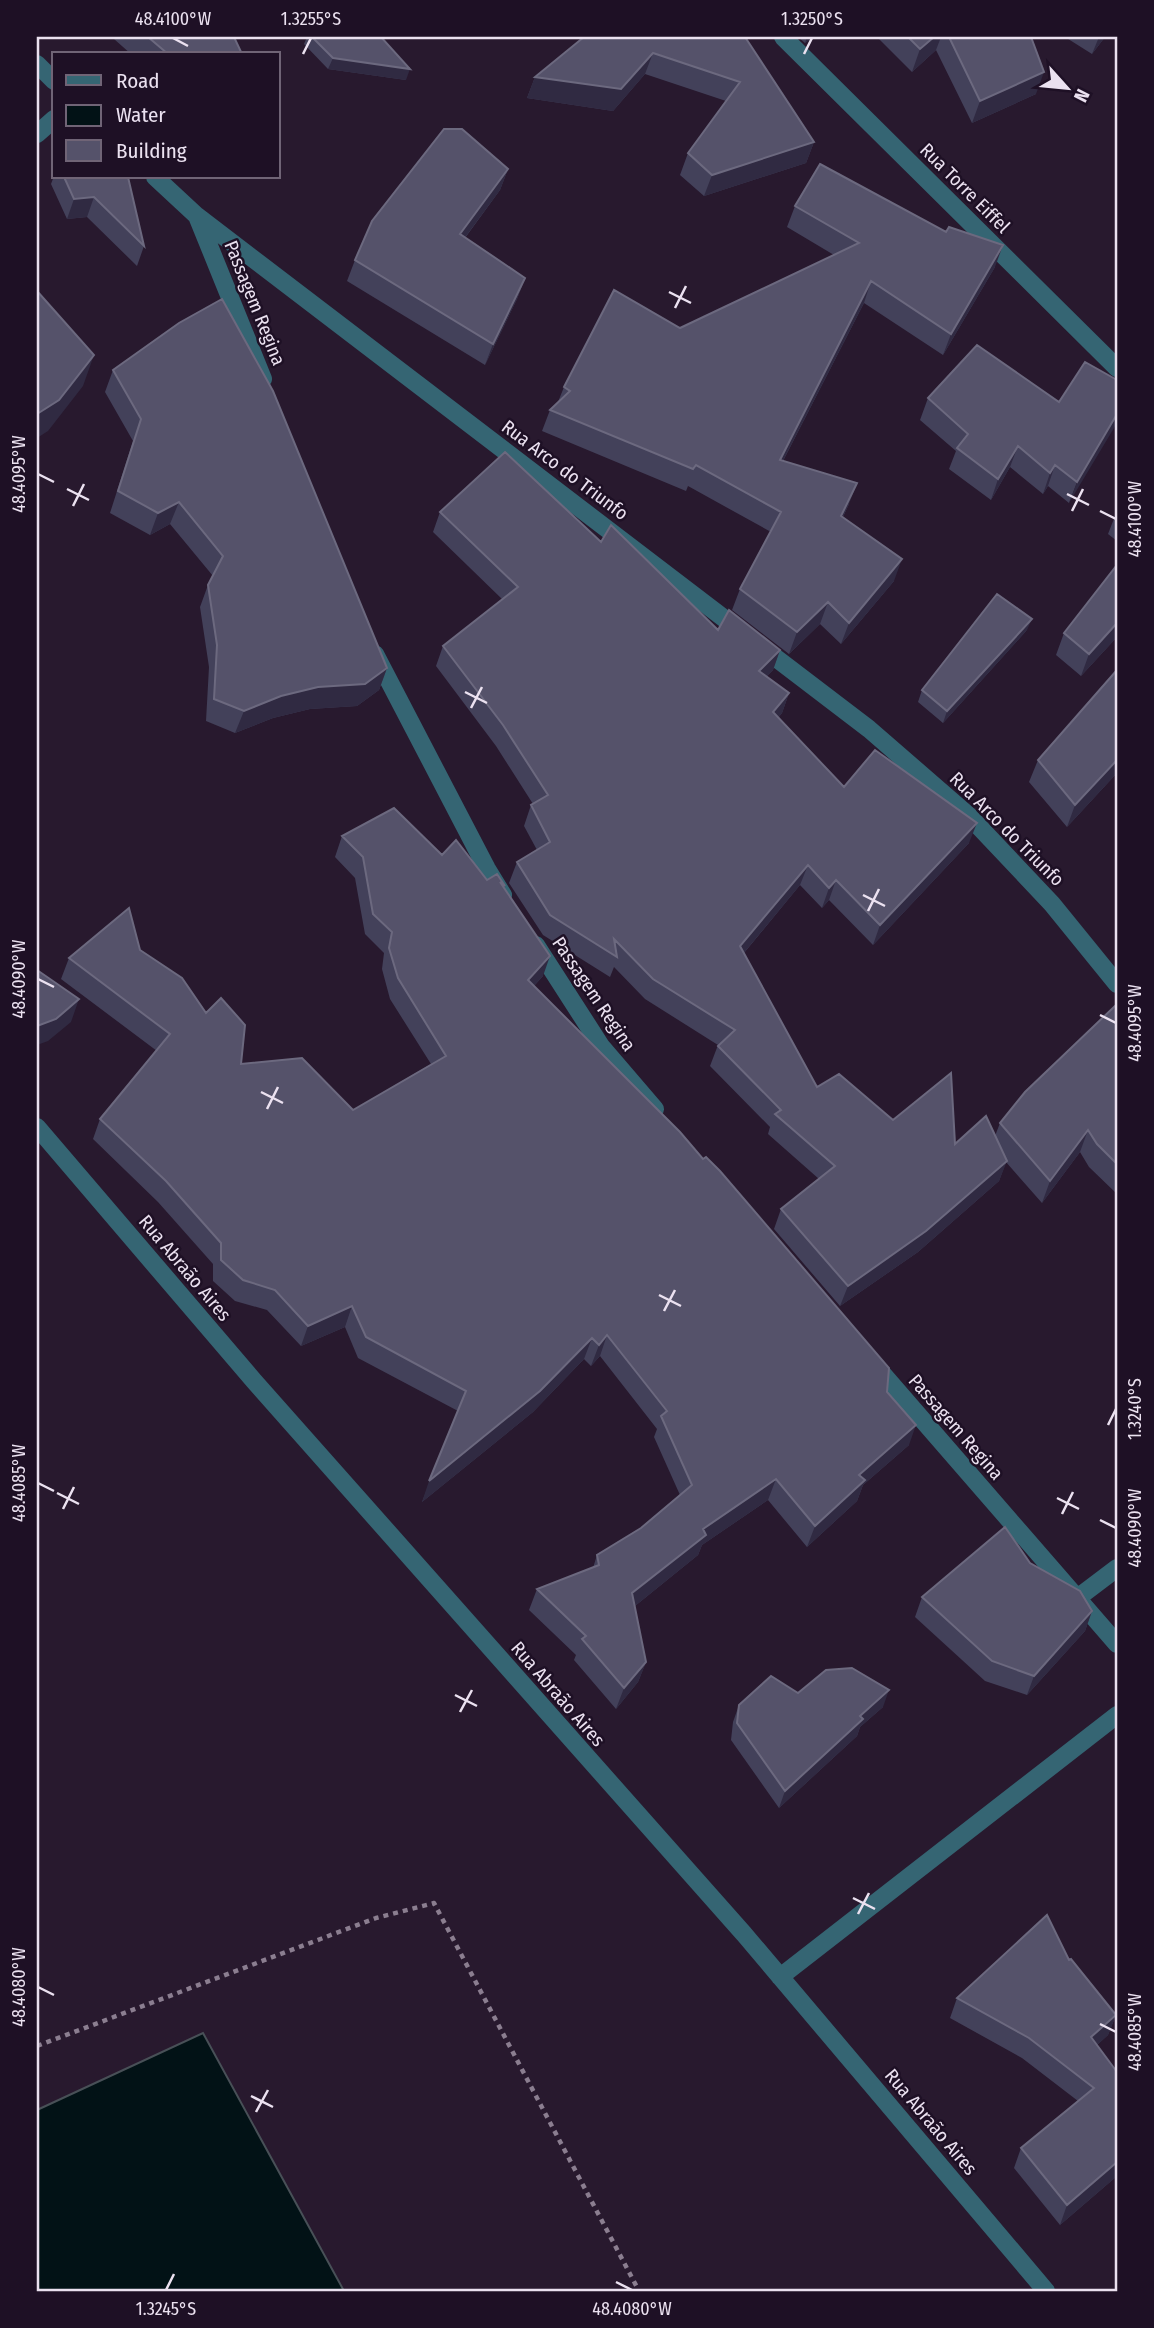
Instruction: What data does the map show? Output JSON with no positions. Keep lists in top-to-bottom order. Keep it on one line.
{"streets":{"street":["Rua Torre Eiffel","Passagem Regina","Rua Arco do Triunfo","Rua Abraão Aires"]},"crossings":[["Passagem Regina","Rua Arco do Triunfo"]],"legend":["Road","Water","Building"],"north":"bottom right","coordinates":["48.4100°W","1.3255°S","1.3250°S","48.4095°W","48.4090°W","1.3240°S","48.4085°W","48.4080°W","1.3245°S"]}
